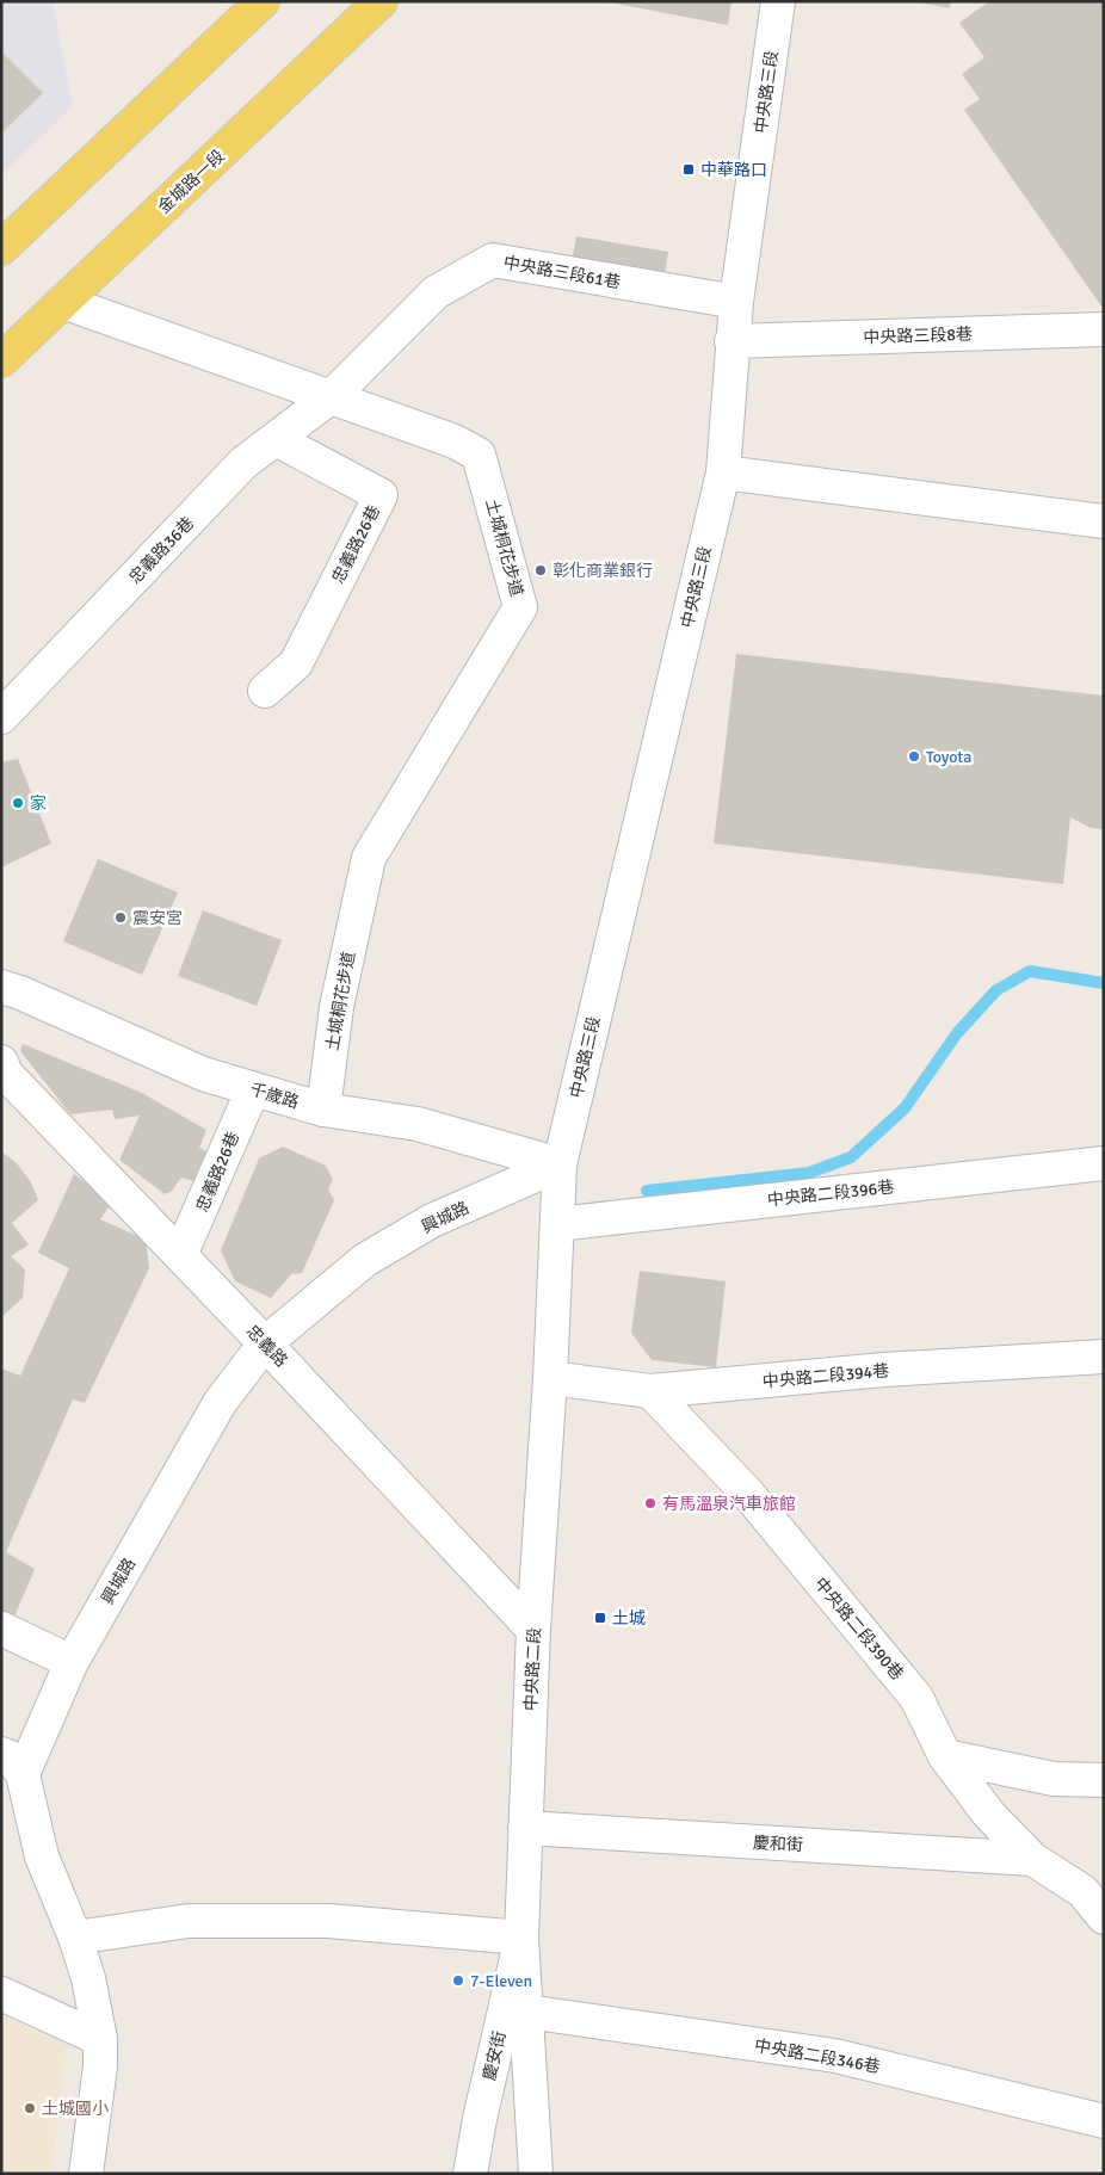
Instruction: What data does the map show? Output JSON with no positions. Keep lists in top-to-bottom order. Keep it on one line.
{"streets":{"main road":["金城路一段"],"street":["中央路三段","中央路三段61巷","中央路三段8巷","忠義路26巷","土城桐花步道","忠義路36巷","千歲路","中央路二段396巷","興城路","忠義路","中央路二段394巷","中央路二段390巷","中央路二段","慶和街","慶安街","中央路二段346巷"]},"crossings":[["中央路三段","中央路三段61巷"],["中央路三段","中央路三段8巷"],["中央路三段","千歲路"],["中央路三段","興城路"],["中央路三段","中央路二段"],["金城路一段","土城桐花步道"],["中央路三段61巷","土城桐花步道"],["中央路三段61巷","忠義路36巷"],["忠義路26巷","忠義路36巷"],["忠義路26巷","千歲路"],["忠義路26巷","忠義路"],["土城桐花步道","忠義路36巷"],["土城桐花步道","千歲路"],["千歲路","興城路"],["千歲路","中央路二段"],["中央路二段396巷","中央路二段"],["興城路","忠義路"],["興城路","中央路二段"],["忠義路","中央路二段"],["中央路二段394巷","中央路二段390巷"],["中央路二段394巷","中央路二段"],["中央路二段390巷","慶和街"],["中央路二段","慶和街"],["中央路二段","慶安街"],["中央路二段","中央路二段346巷"]],"places":{"transit":["中華路口","土城"],"other":["彰化商業銀行","Toyota","家","震安宮","有馬溫泉汽車旅館","7-Eleven","土城國小"]}}
